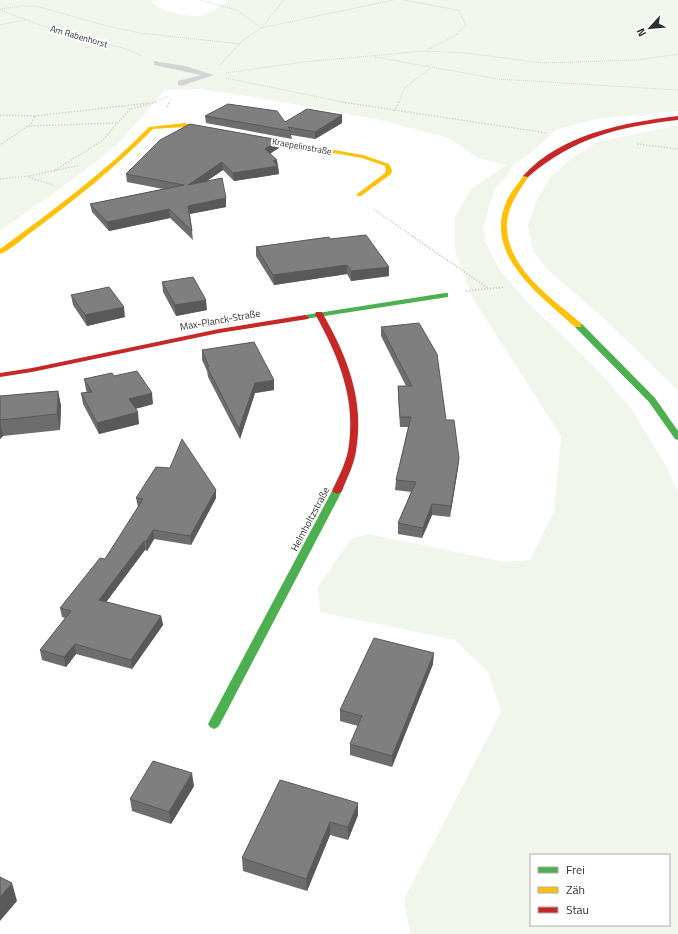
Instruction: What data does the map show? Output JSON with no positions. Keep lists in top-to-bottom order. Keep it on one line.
{"streets":{"street":["Kraepelinstraße","Max-Planck-Straße","Helmholtzstraße"],"path":["Am Rabenhorst"]},"crossings":[["Max-Planck-Straße","Helmholtzstraße"]],"legend":["Frei","Zäh","Stau"],"north":"bottom left"}
